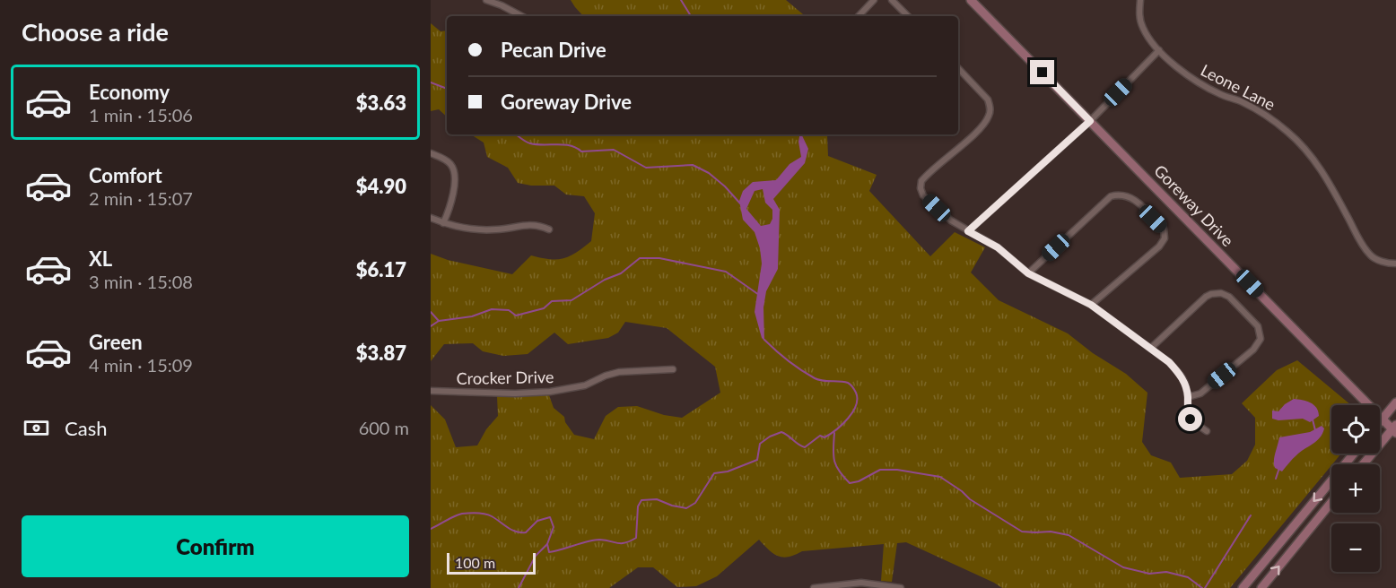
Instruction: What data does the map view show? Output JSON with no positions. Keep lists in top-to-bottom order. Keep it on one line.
{"streets":{"street":["Leone Lane","Goreway Drive","Crocker Drive"]},"scale_bar":"100 m","page":{"heading":"Choose a ride","banner":["Pecan Drive","Goreway Drive"],"list":[{"name":"Economy","note":"1 min · 15:06","value":"$3.63"},{"name":"Comfort","note":"2 min · 15:07","value":"$4.90"},{"name":"XL","note":"3 min · 15:08","value":"$6.17"},{"name":"Green","note":"4 min · 15:09","value":"$3.87"}],"pay":["Cash","600 m"],"map_buttons":["+","−"],"buttons":"Confirm","scale":"100 m"}}
